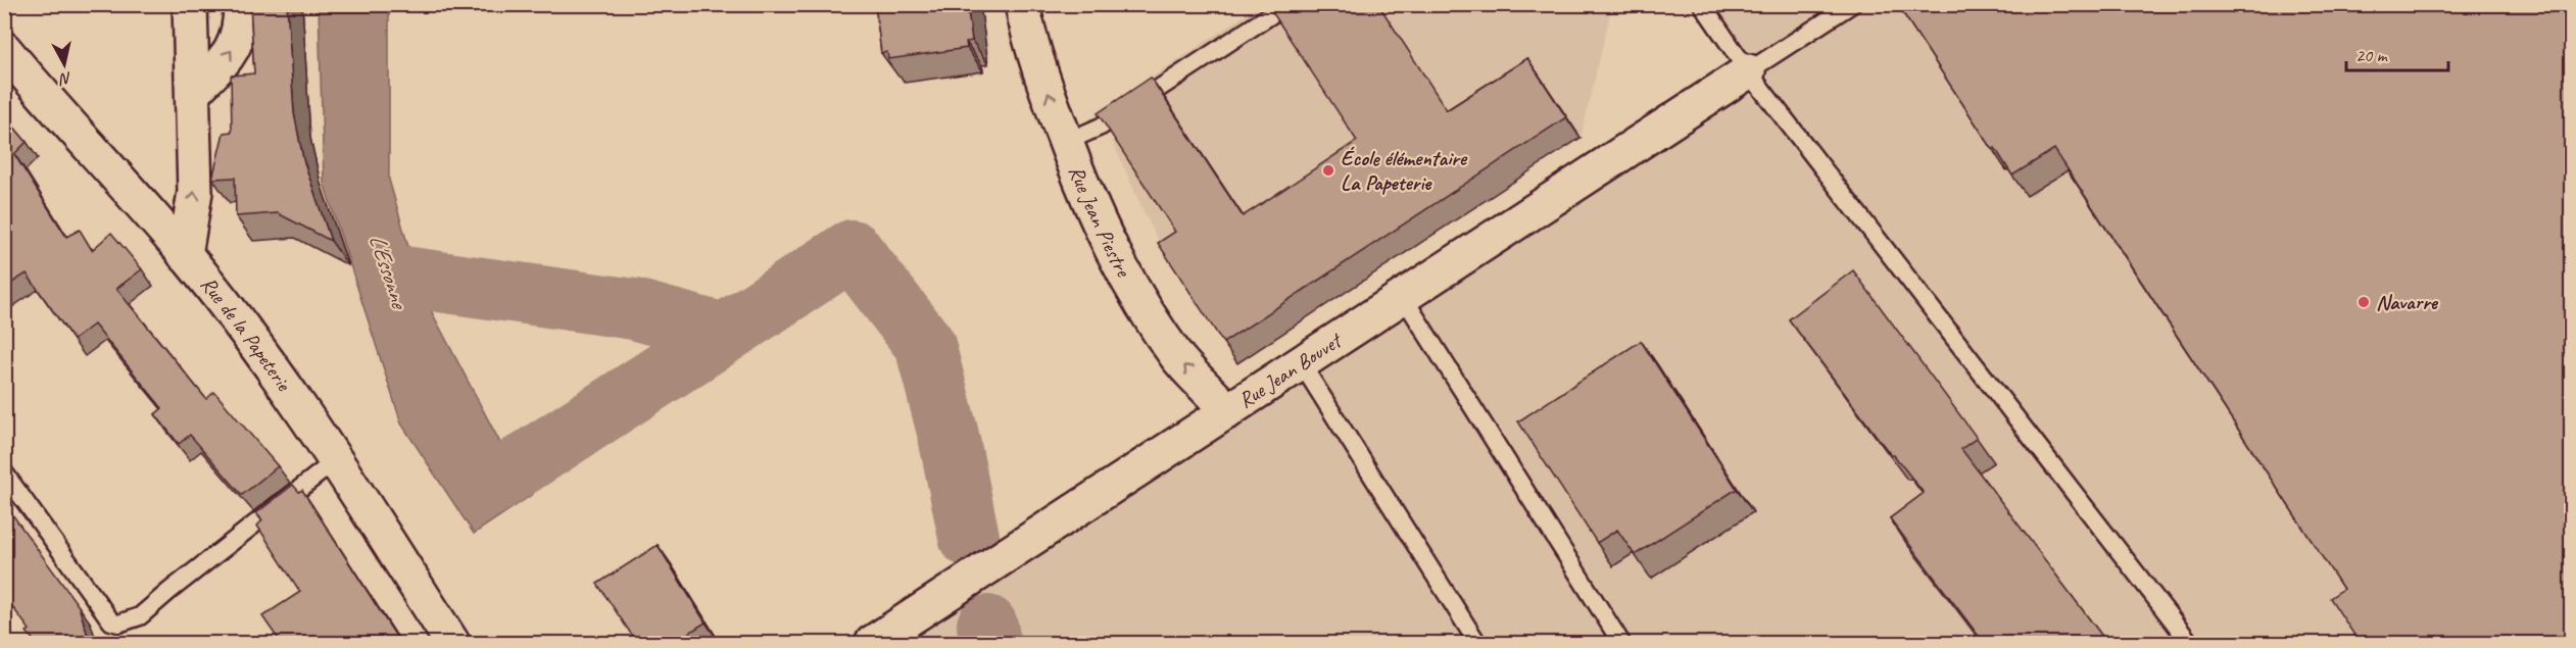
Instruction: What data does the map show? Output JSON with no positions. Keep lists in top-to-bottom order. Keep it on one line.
{"streets":{"street":["Rue Jean Piestre","Rue de la Papeterie","Rue Jean Bouvet"]},"crossings":[["Rue Jean Piestre","Rue Jean Bouvet"]],"one_way":["Rue Jean Piestre"],"water":["L'Essonne"],"places":["École élémentaire La Papeterie","Navarre"],"scale_bar":"20 m","north":"bottom"}
